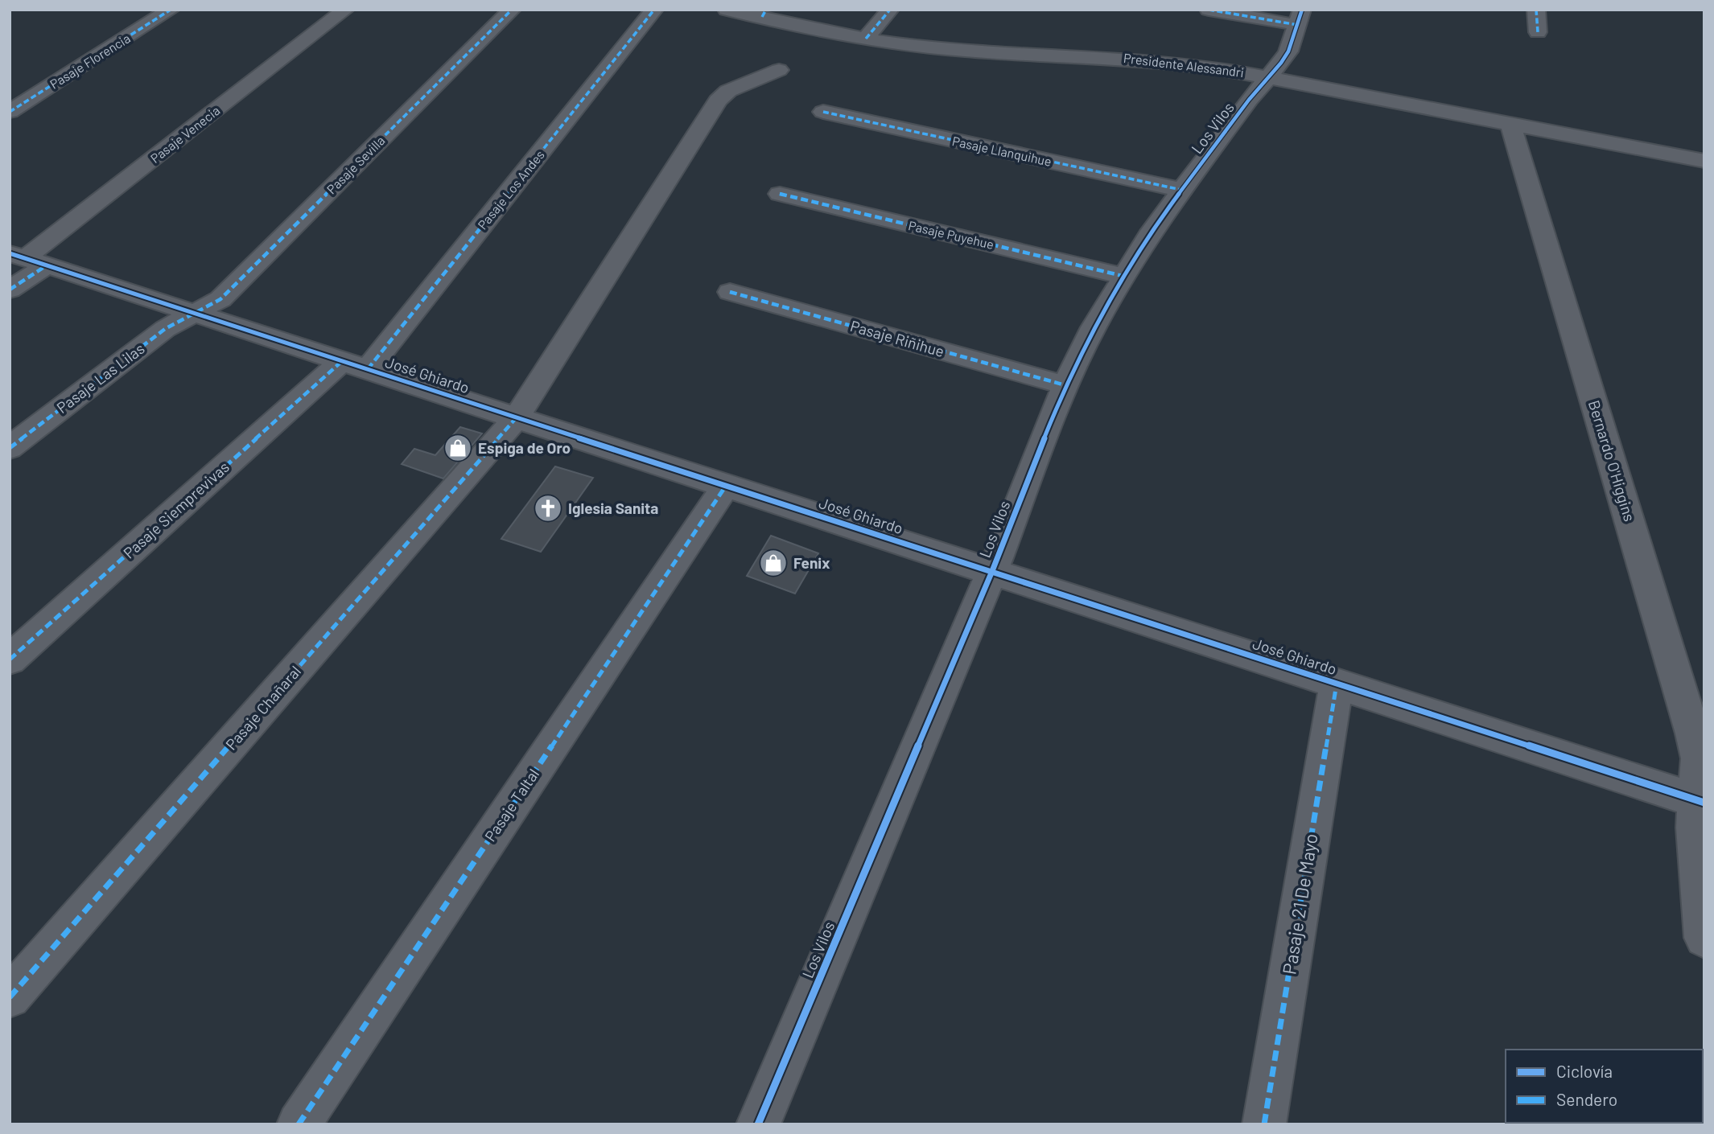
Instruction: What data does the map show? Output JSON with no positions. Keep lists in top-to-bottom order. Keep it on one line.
{"streets":{"street":["Pasaje Florencia","Presidente Alessandri","Los Vilos","Pasaje Venecia","Pasaje Llanquihue","Pasaje Sevilla","Pasaje Los Andes","Pasaje Puyehue","Pasaje Riñihue","José Ghiardo","Pasaje Las Lilas","Bernardo O'Higgins","Pasaje Siemprevivas","Pasaje Chañaral","Pasaje Taltal","Pasaje 21 De Mayo"]},"crossings":[["Presidente Alessandri","Los Vilos"],["Presidente Alessandri","Bernardo O'Higgins"],["Los Vilos","Pasaje Llanquihue"],["Los Vilos","Pasaje Puyehue"],["Los Vilos","Pasaje Riñihue"],["Los Vilos","José Ghiardo"],["Pasaje Venecia","José Ghiardo"],["Pasaje Sevilla","José Ghiardo"],["Pasaje Sevilla","Pasaje Las Lilas"],["Pasaje Los Andes","José Ghiardo"],["Pasaje Los Andes","Pasaje Siemprevivas"],["José Ghiardo","Pasaje Las Lilas"],["José Ghiardo","Bernardo O'Higgins"],["José Ghiardo","Pasaje Siemprevivas"],["José Ghiardo","Pasaje Chañaral"],["José Ghiardo","Pasaje Taltal"],["José Ghiardo","Pasaje 21 De Mayo"]],"places":{"shop":["Espiga de Oro","Fenix"],"church":["Iglesia Sanita"]},"legend":["Ciclovía","Sendero"]}
